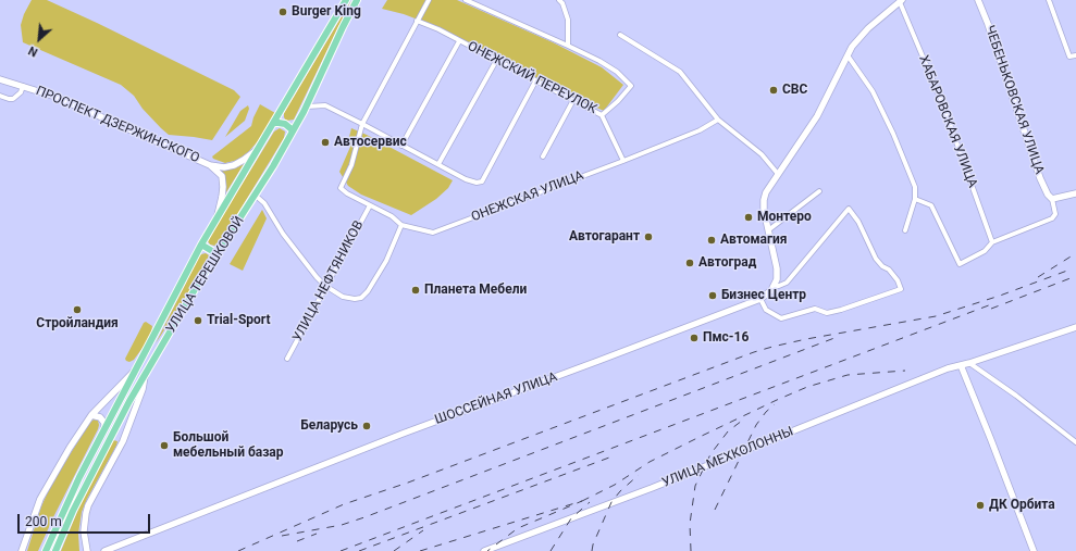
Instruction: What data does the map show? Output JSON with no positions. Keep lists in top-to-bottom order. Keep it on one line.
{"streets":{"main road":["УЛИЦА ТЕРЕШКОВОЙ"],"street":["ОНЕЖСКИЙ ПЕРЕУЛОК","ЧЕБЕНЬКОВСКАЯ УЛИЦА","ХАБАРОВСКАЯ УЛИЦА","ПРОСПЕКТ ДЗЕРЖИНСКОГО","ОНЕЖСКАЯ УЛИЦА","УЛИЦА НЕФТЯНИКОВ","ШОССЕЙНАЯ УЛИЦА","УЛИЦА МЕХКОЛОННЫ"]},"crossings":[["ОНЕЖСКИЙ ПЕРЕУЛОК","ОНЕЖСКАЯ УЛИЦА"],["ОНЕЖСКАЯ УЛИЦА","УЛИЦА НЕФТЯНИКОВ"]],"places":["Burger King","СВС","Автосервис","Монтеро","Автогарант","Автомагия","Автоград","Планета Мебели","Бизнес Центр","Стройландия","Trial-Sport","Пмс-16","Беларусь","Большой мебельный базар","ДК Орбита"],"scale_bar":"200 m","north":"bottom left"}
